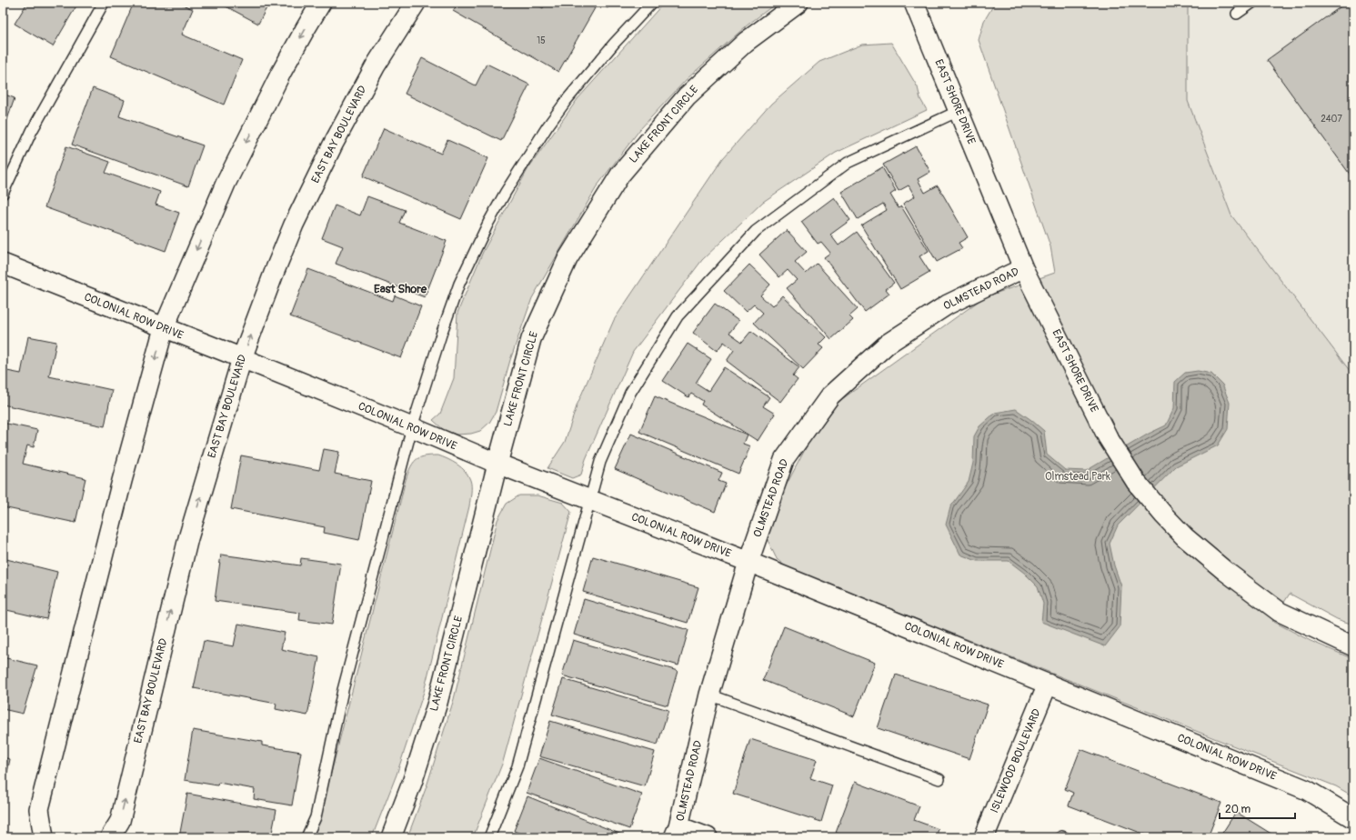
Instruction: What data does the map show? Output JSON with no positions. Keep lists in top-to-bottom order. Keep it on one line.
{"streets":{"street":["EAST SHORE DRIVE","LAKE FRONT CIRCLE","EAST BAY BOULEVARD","OLMSTEAD ROAD","COLONIAL ROW DRIVE","ISLEWOOD BOULEVARD"]},"crossings":[["EAST SHORE DRIVE","OLMSTEAD ROAD"],["LAKE FRONT CIRCLE","COLONIAL ROW DRIVE"],["EAST BAY BOULEVARD","COLONIAL ROW DRIVE"],["OLMSTEAD ROAD","COLONIAL ROW DRIVE"],["COLONIAL ROW DRIVE","ISLEWOOD BOULEVARD"]],"districts":["East Shore"],"parks":["Olmstead Park"],"house_numbers":["15","2407"],"scale_bar":"20 m"}
